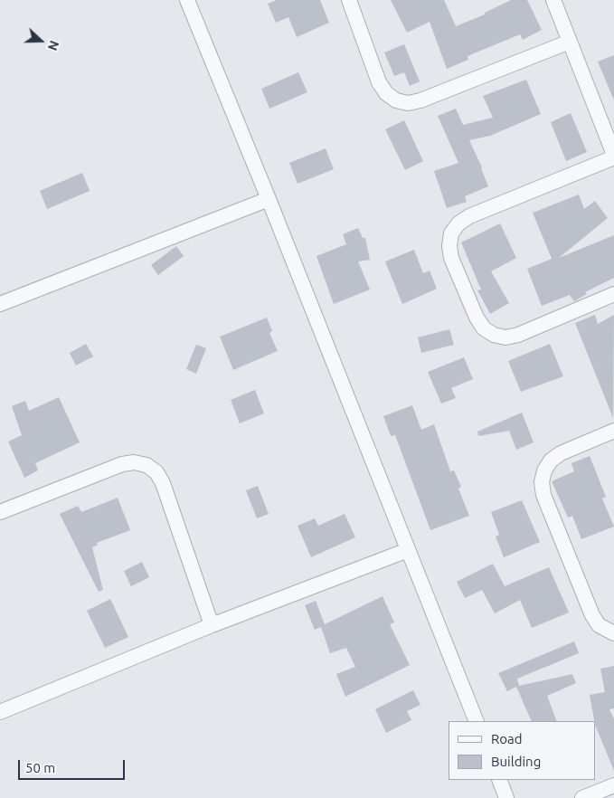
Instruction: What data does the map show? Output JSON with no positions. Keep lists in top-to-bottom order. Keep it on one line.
{"legend":["Road","Building"],"scale_bar":"50 m","north":"right"}
